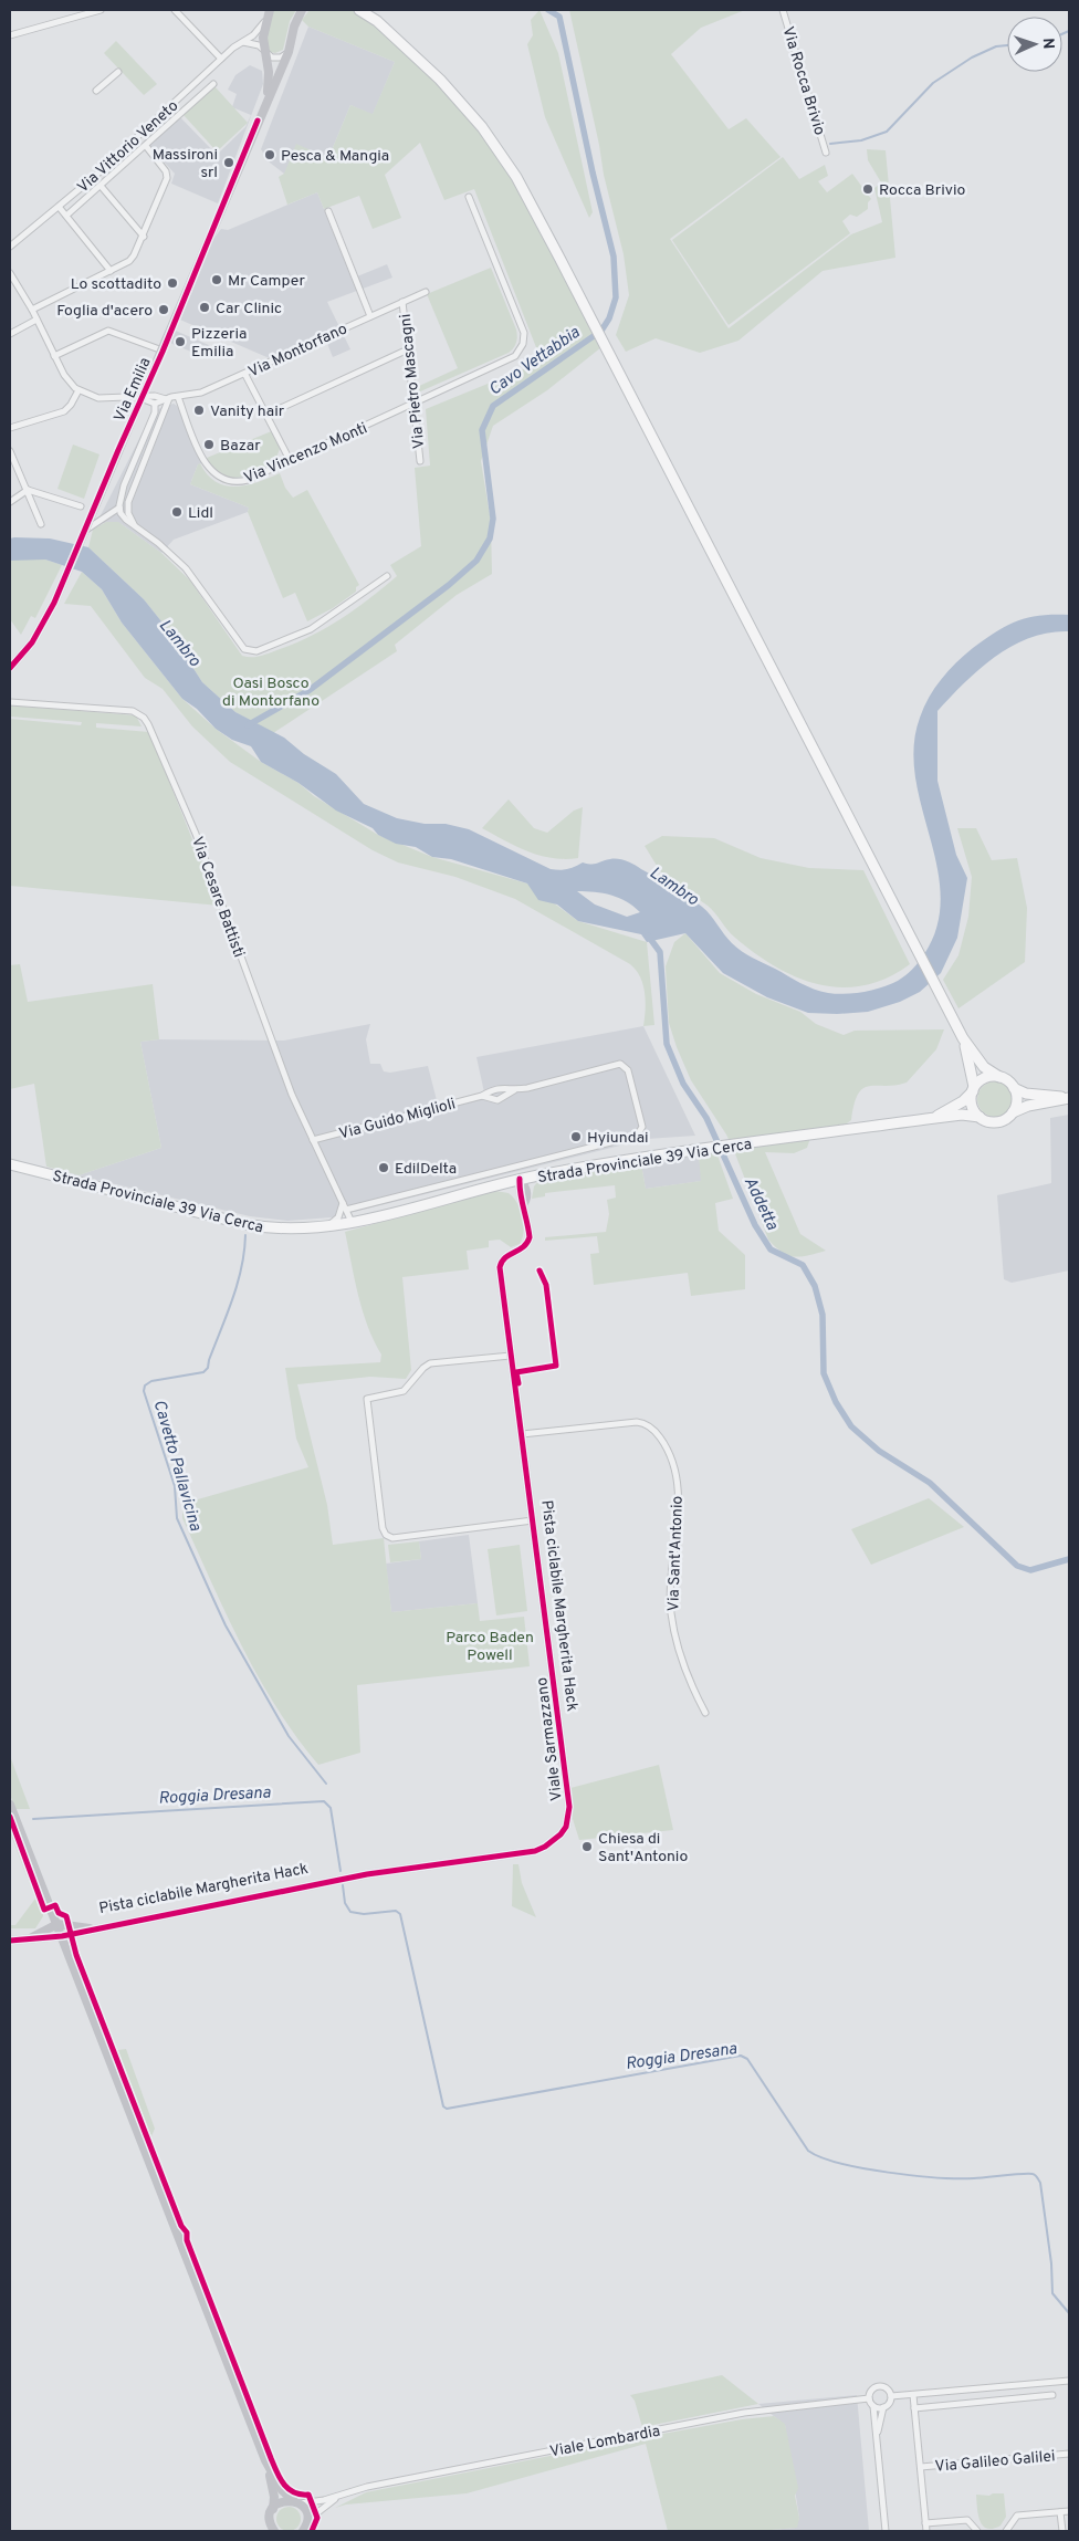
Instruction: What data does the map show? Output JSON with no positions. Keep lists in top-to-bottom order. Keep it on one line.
{"streets":{"main road":["Strada Provinciale 39 Via Cerca"],"street":["Via Rocca Brivio","Via Vittorio Veneto","Via Montorfano","Via Pietro Mascagni","Via Emilia","Via Vincenzo Monti","Via Cesare Battisti","Via Guido Miglioli","Via Sant'Antonio","Viale Sarmazzano","Viale Lombardia","Via Galileo Galilei"],"cycle path":["Pista ciclabile Margherita Hack"]},"crossings":[["Via Vittorio Veneto","Via Emilia"],["Via Montorfano","Via Pietro Mascagni"],["Via Montorfano","Via Vincenzo Monti"],["Via Pietro Mascagni","Via Vincenzo Monti"],["Via Cesare Battisti","Via Guido Miglioli"],["Via Cesare Battisti","Strada Provinciale 39 Via Cerca"],["Strada Provinciale 39 Via Cerca","Viale Sarmazzano"],["Via Sant'Antonio","Viale Sarmazzano"]],"water":["Cavo Vettabbia","Lambro","Addetta","Cavetto Pallavicina","Roggia Dresana"],"parks":["Oasi Bosco di Montorfano","Parco Baden Powell"],"places":["Pesca & Mangia","Massironi srl","Rocca Brivio","Mr Camper","Lo scottadito","Car Clinic","Foglia d'acero","Pizzeria Emilia","Vanity hair","Bazar","Lidl","Hyiundai","EdilDelta","Chiesa di Sant'Antonio"],"north":"right"}
